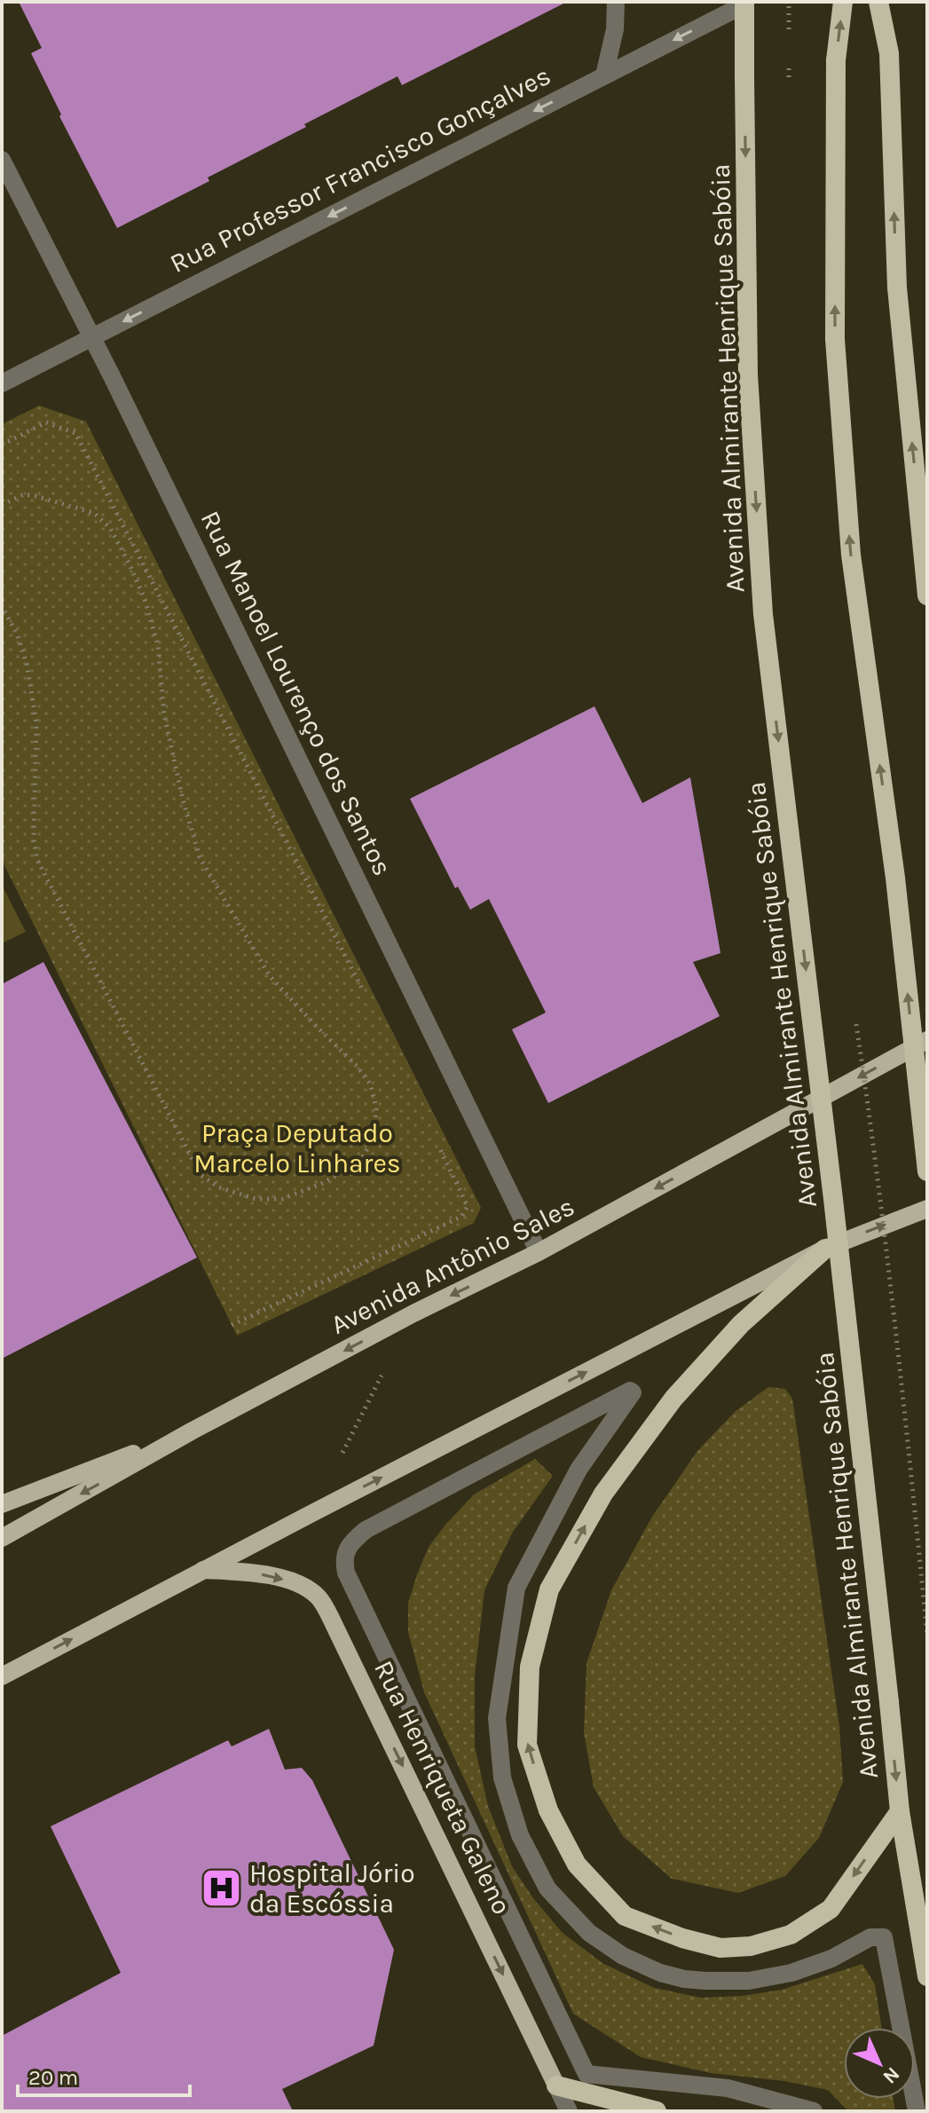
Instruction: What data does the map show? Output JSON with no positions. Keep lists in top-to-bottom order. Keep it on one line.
{"streets":{"highway":["Avenida Almirante Henrique Sabóia"],"main road":["Avenida Antônio Sales","Rua Henriqueta Galeno"],"street":["Rua Professor Francisco Gonçalves","Rua Manoel Lourenço dos Santos"]},"crossings":[["Rua Professor Francisco Gonçalves","Avenida Almirante Henrique Sabóia"],["Rua Professor Francisco Gonçalves","Rua Manoel Lourenço dos Santos"],["Rua Manoel Lourenço dos Santos","Avenida Antônio Sales"]],"one_way":["Rua Professor Francisco Gonçalves","Rua Henriqueta Galeno"],"parks":["Praça Deputado Marcelo Linhares"],"places":{"hospital":["Hospital Jório da Escóssia"]},"scale_bar":"20 m","north":"bottom right"}
